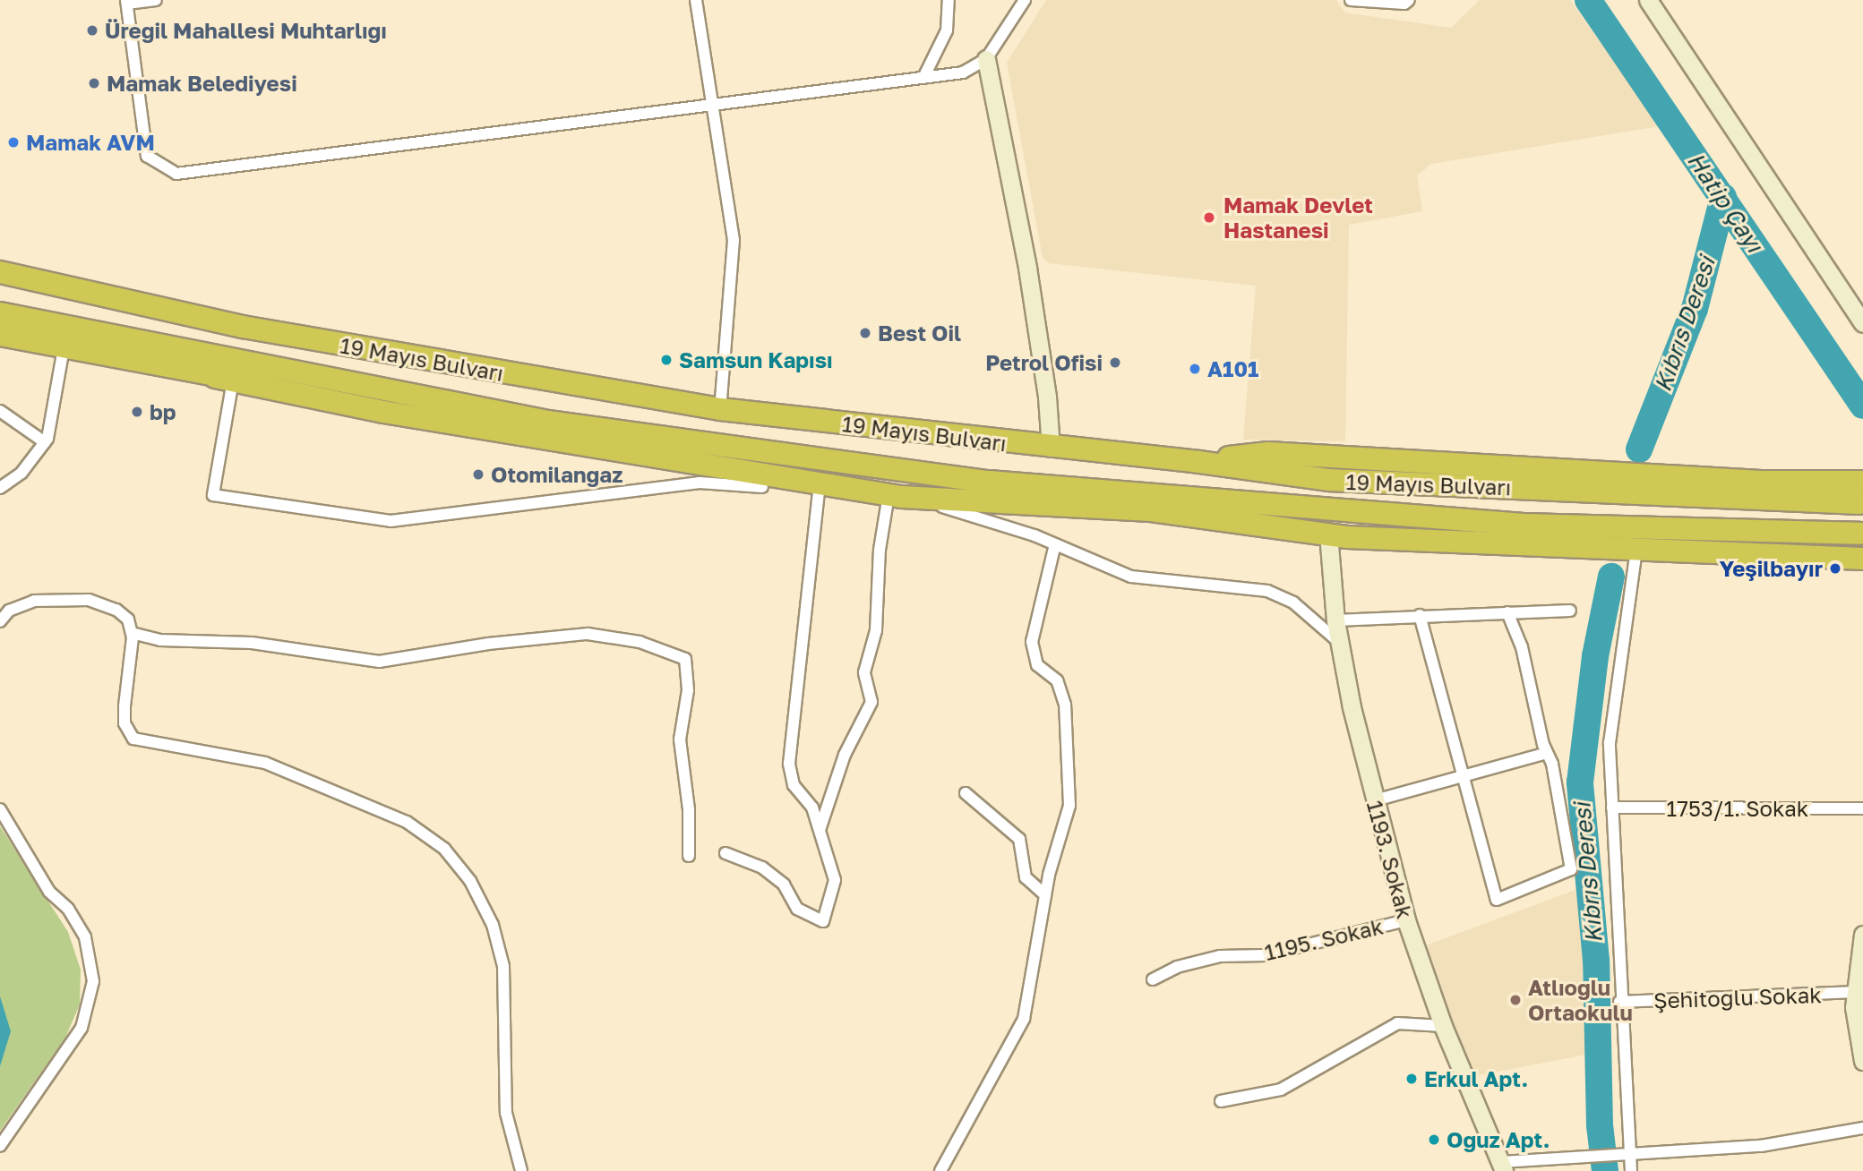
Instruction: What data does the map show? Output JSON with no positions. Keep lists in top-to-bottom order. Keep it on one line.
{"streets":{"highway":["19 Mayıs Bulvarı"],"street":["1753/1. Sokak","1193. Sokak","1195. Sokak","Şehitoğlu Sokak"]},"crossings":[["1193. Sokak","1195. Sokak"]],"water":["Hatip Çayı","Kıbrıs Deresi"],"places":["Üreğil Mahallesi Muhtarlığı","Mamak Belediyesi","Mamak AVM","Mamak Devlet Hastanesi","Best Oil","Samsun Kapısı","Petrol Ofisi","A101","bp","Otomilangaz","Yeşilbayır","Atlıoğlu Ortaokulu","Erkul Apt.","Oğuz Apt."]}
